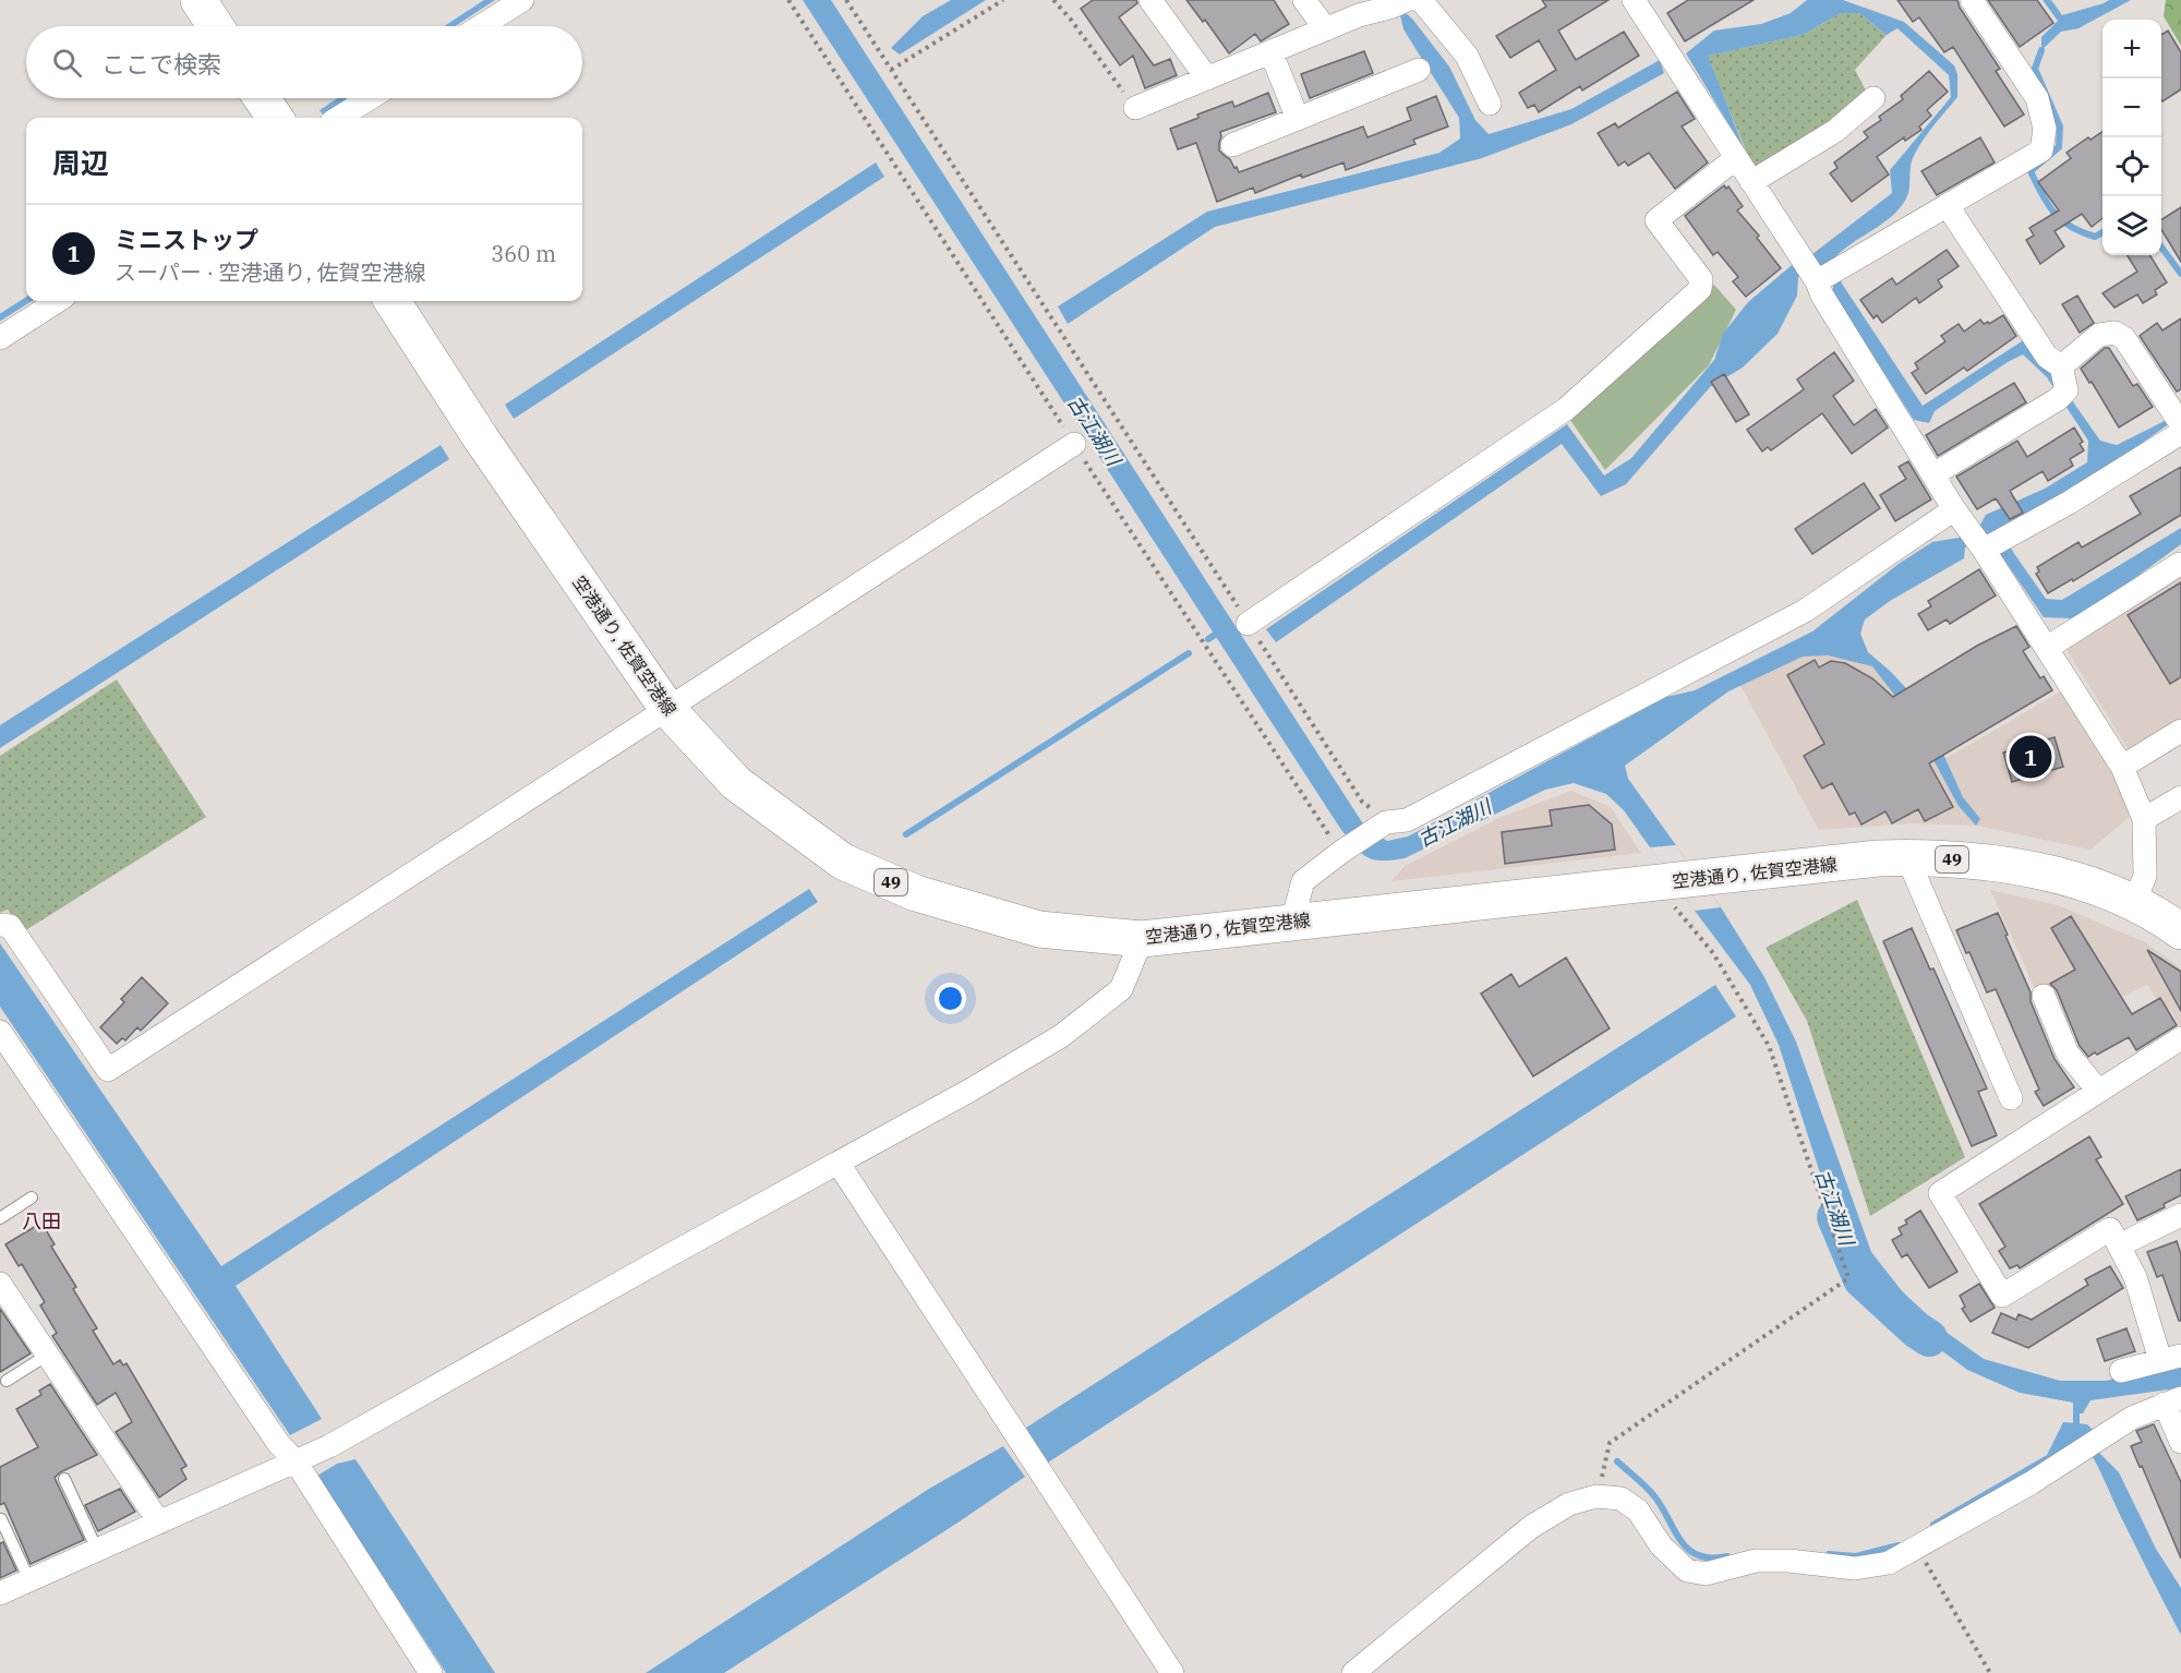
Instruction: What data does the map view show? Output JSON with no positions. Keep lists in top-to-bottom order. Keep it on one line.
{"streets":{"main road":["空港通り, 佐賀空港線","49"]},"districts":["八田"],"water":["古江湖川"],"page":{"map_buttons":["+","−"],"search":"ここで検索","heading":"周辺","list":[{"mark":"1","name":"ミニストップ","note":"スーパー · 空港通り, 佐賀空港線","value":"360 m"}],"pins":"1"}}
